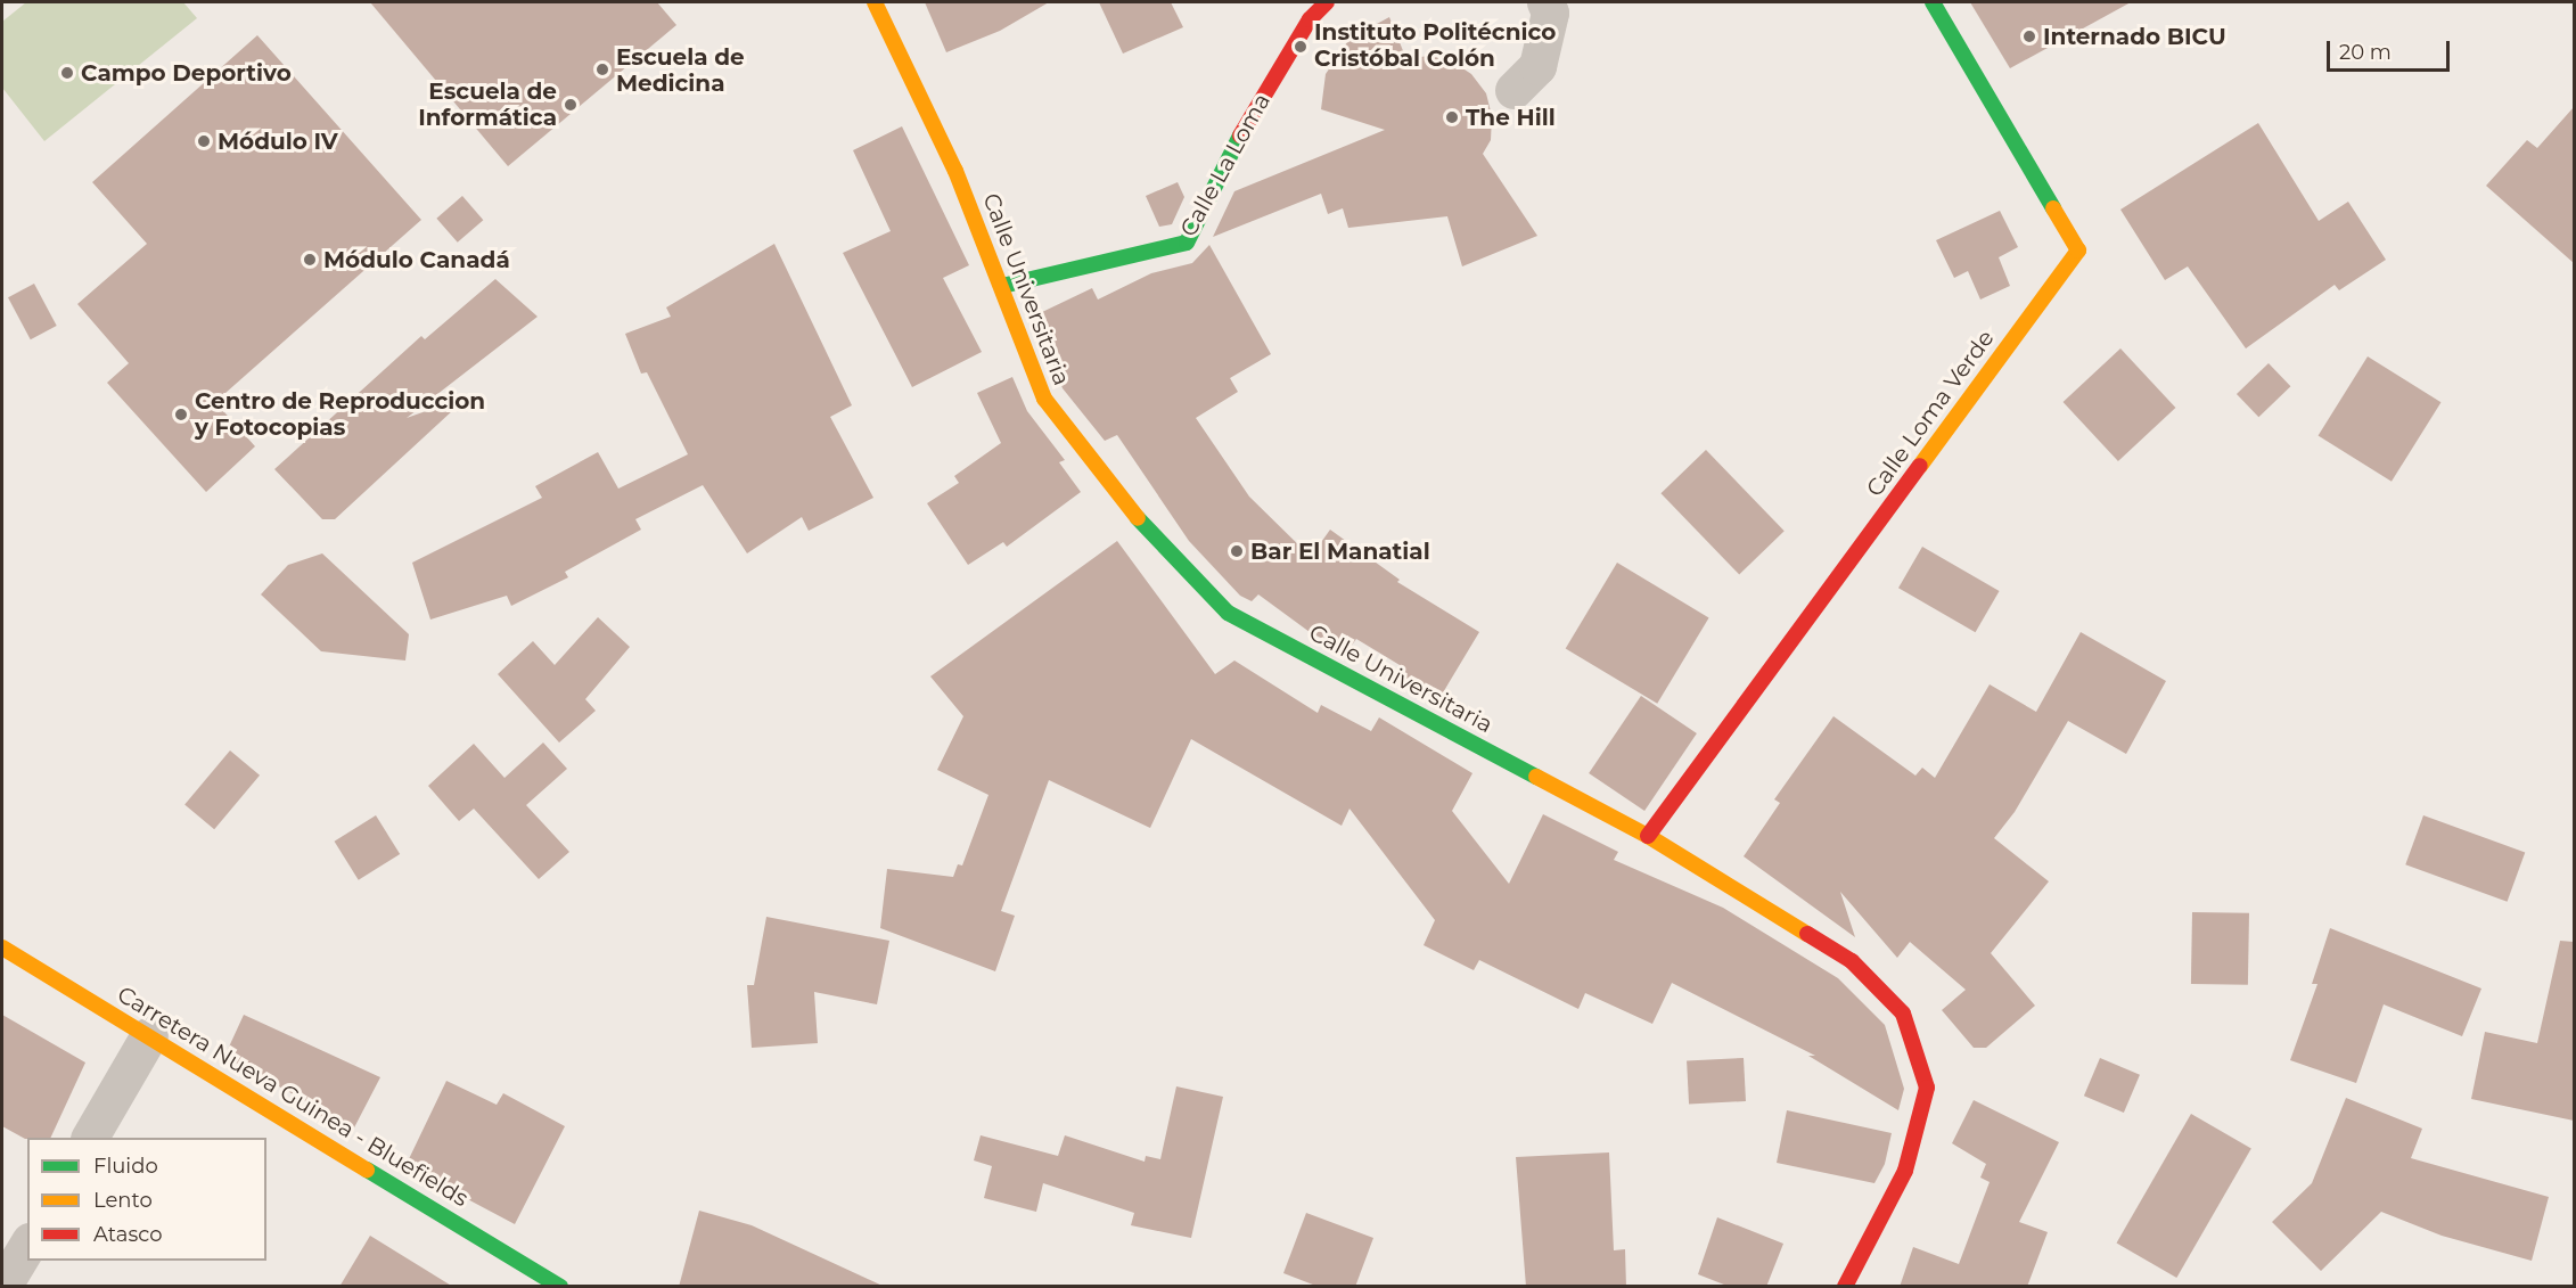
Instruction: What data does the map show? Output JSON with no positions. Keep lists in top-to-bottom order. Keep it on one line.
{"streets":{"main road":["Calle La Loma","Calle Universitaria","Calle Loma Verde","Carretera Nueva Guinea - Bluefields"]},"crossings":[["Calle La Loma","Calle Universitaria"],["Calle Universitaria","Calle Loma Verde"]],"places":["Internado BICU","Instituto Politécnico Cristóbal Colón","Escuela de Medicina","Campo Deportivo","Escuela de Informática","The Hill","Módulo IV","Módulo Canadá","Centro de Reproduccion y Fotocopias","Bar El Manatial"],"legend":["Fluido","Lento","Atasco"],"scale_bar":"20 m"}
